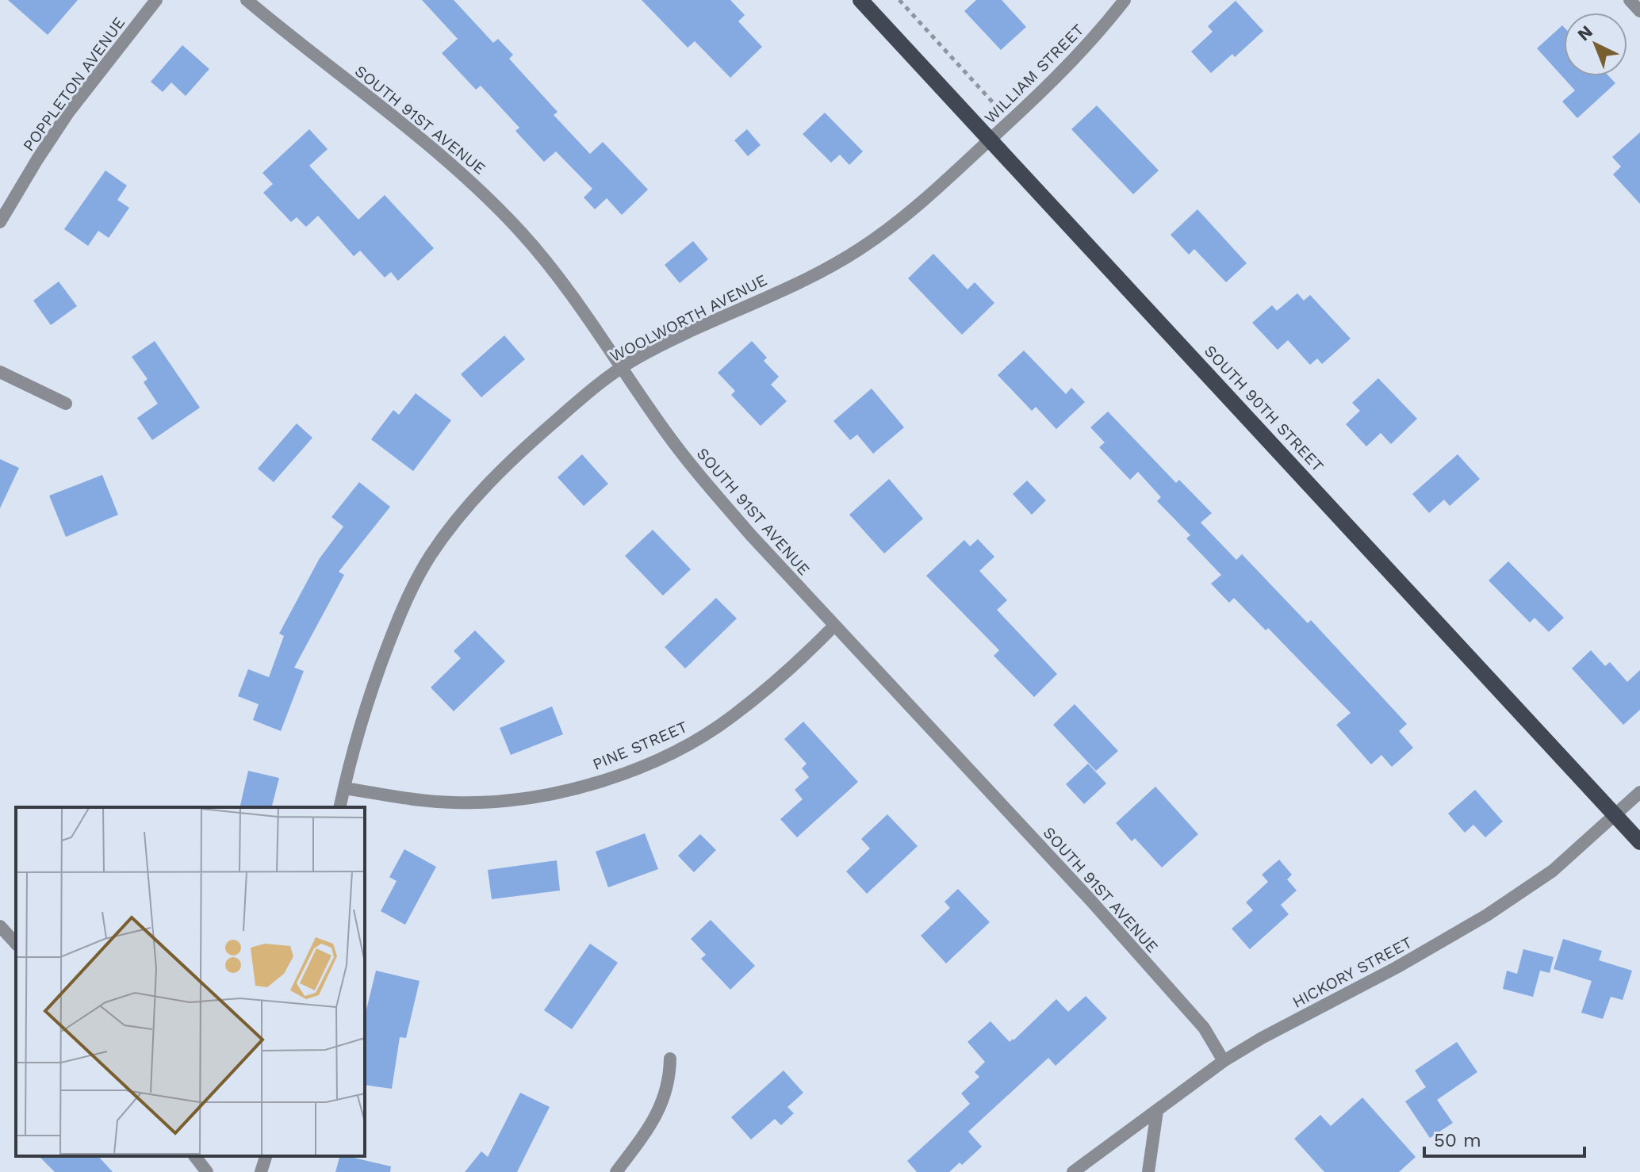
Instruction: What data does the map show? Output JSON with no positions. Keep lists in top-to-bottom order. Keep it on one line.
{"streets":{"main road":["SOUTH 90TH STREET"],"street":["WILLIAM STREET","POPPLETON AVENUE","SOUTH 91ST AVENUE","WOOLWORTH AVENUE","PINE STREET","HICKORY STREET"]},"crossings":[["WILLIAM STREET","WOOLWORTH AVENUE"],["WILLIAM STREET","SOUTH 90TH STREET"],["SOUTH 91ST AVENUE","WOOLWORTH AVENUE"],["SOUTH 91ST AVENUE","PINE STREET"],["SOUTH 91ST AVENUE","HICKORY STREET"],["WOOLWORTH AVENUE","SOUTH 90TH STREET"],["WOOLWORTH AVENUE","PINE STREET"],["SOUTH 90TH STREET","HICKORY STREET"]],"scale_bar":"50 m","north":"top left"}
